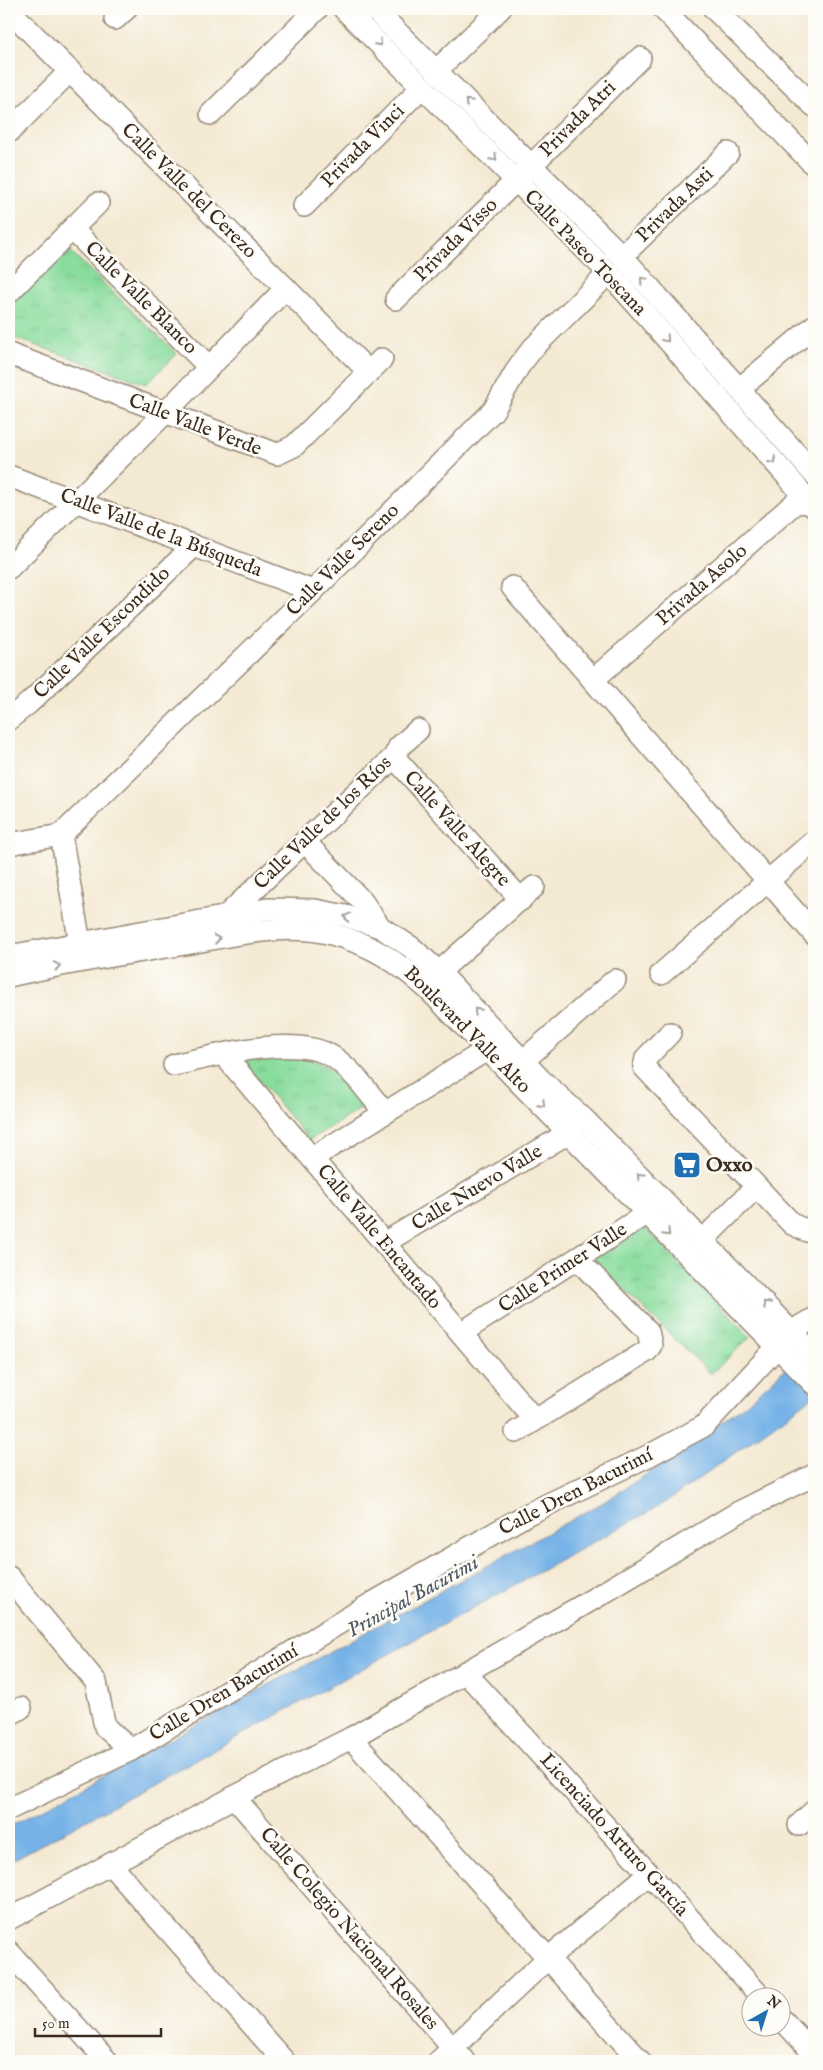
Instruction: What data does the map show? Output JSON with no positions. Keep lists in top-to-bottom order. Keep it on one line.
{"streets":{"street":["Privada Atri","Privada Vinci","Calle Valle del Cerezo","Privada Asti","Privada Visso","Calle Paseo Toscana","Calle Valle Blanco","Calle Valle Verde","Calle Valle de la Búsqueda","Calle Valle Sereno","Privada Asolo","Calle Valle Escondido","Calle Valle de los Ríos","Calle Valle Alegre","Boulevard Valle Alto","Calle Nuevo Valle","Calle Valle Encantado","Calle Primer Valle","Calle Dren Bacurimí","Licenciado Arturo García","Calle Colegio Nacional Rosales"]},"crossings":[["Privada Atri","Privada Visso"],["Privada Atri","Calle Paseo Toscana"],["Privada Vinci","Calle Paseo Toscana"],["Calle Valle del Cerezo","Calle Valle Verde"],["Privada Asti","Calle Paseo Toscana"],["Privada Visso","Calle Paseo Toscana"],["Calle Paseo Toscana","Calle Valle Sereno"],["Calle Paseo Toscana","Privada Asolo"],["Calle Valle de la Búsqueda","Calle Valle Sereno"],["Calle Valle de la Búsqueda","Calle Valle Escondido"],["Calle Valle de los Ríos","Calle Valle Alegre"],["Calle Valle de los Ríos","Boulevard Valle Alto"],["Calle Valle Alegre","Boulevard Valle Alto"],["Boulevard Valle Alto","Calle Nuevo Valle"],["Boulevard Valle Alto","Calle Primer Valle"],["Boulevard Valle Alto","Calle Dren Bacurimí"],["Calle Nuevo Valle","Calle Valle Encantado"],["Calle Valle Encantado","Calle Primer Valle"]],"water":["Principal Bacurimi"],"places":{"supermarket":["Oxxo"]},"scale_bar":"50 m","north":"top right"}
